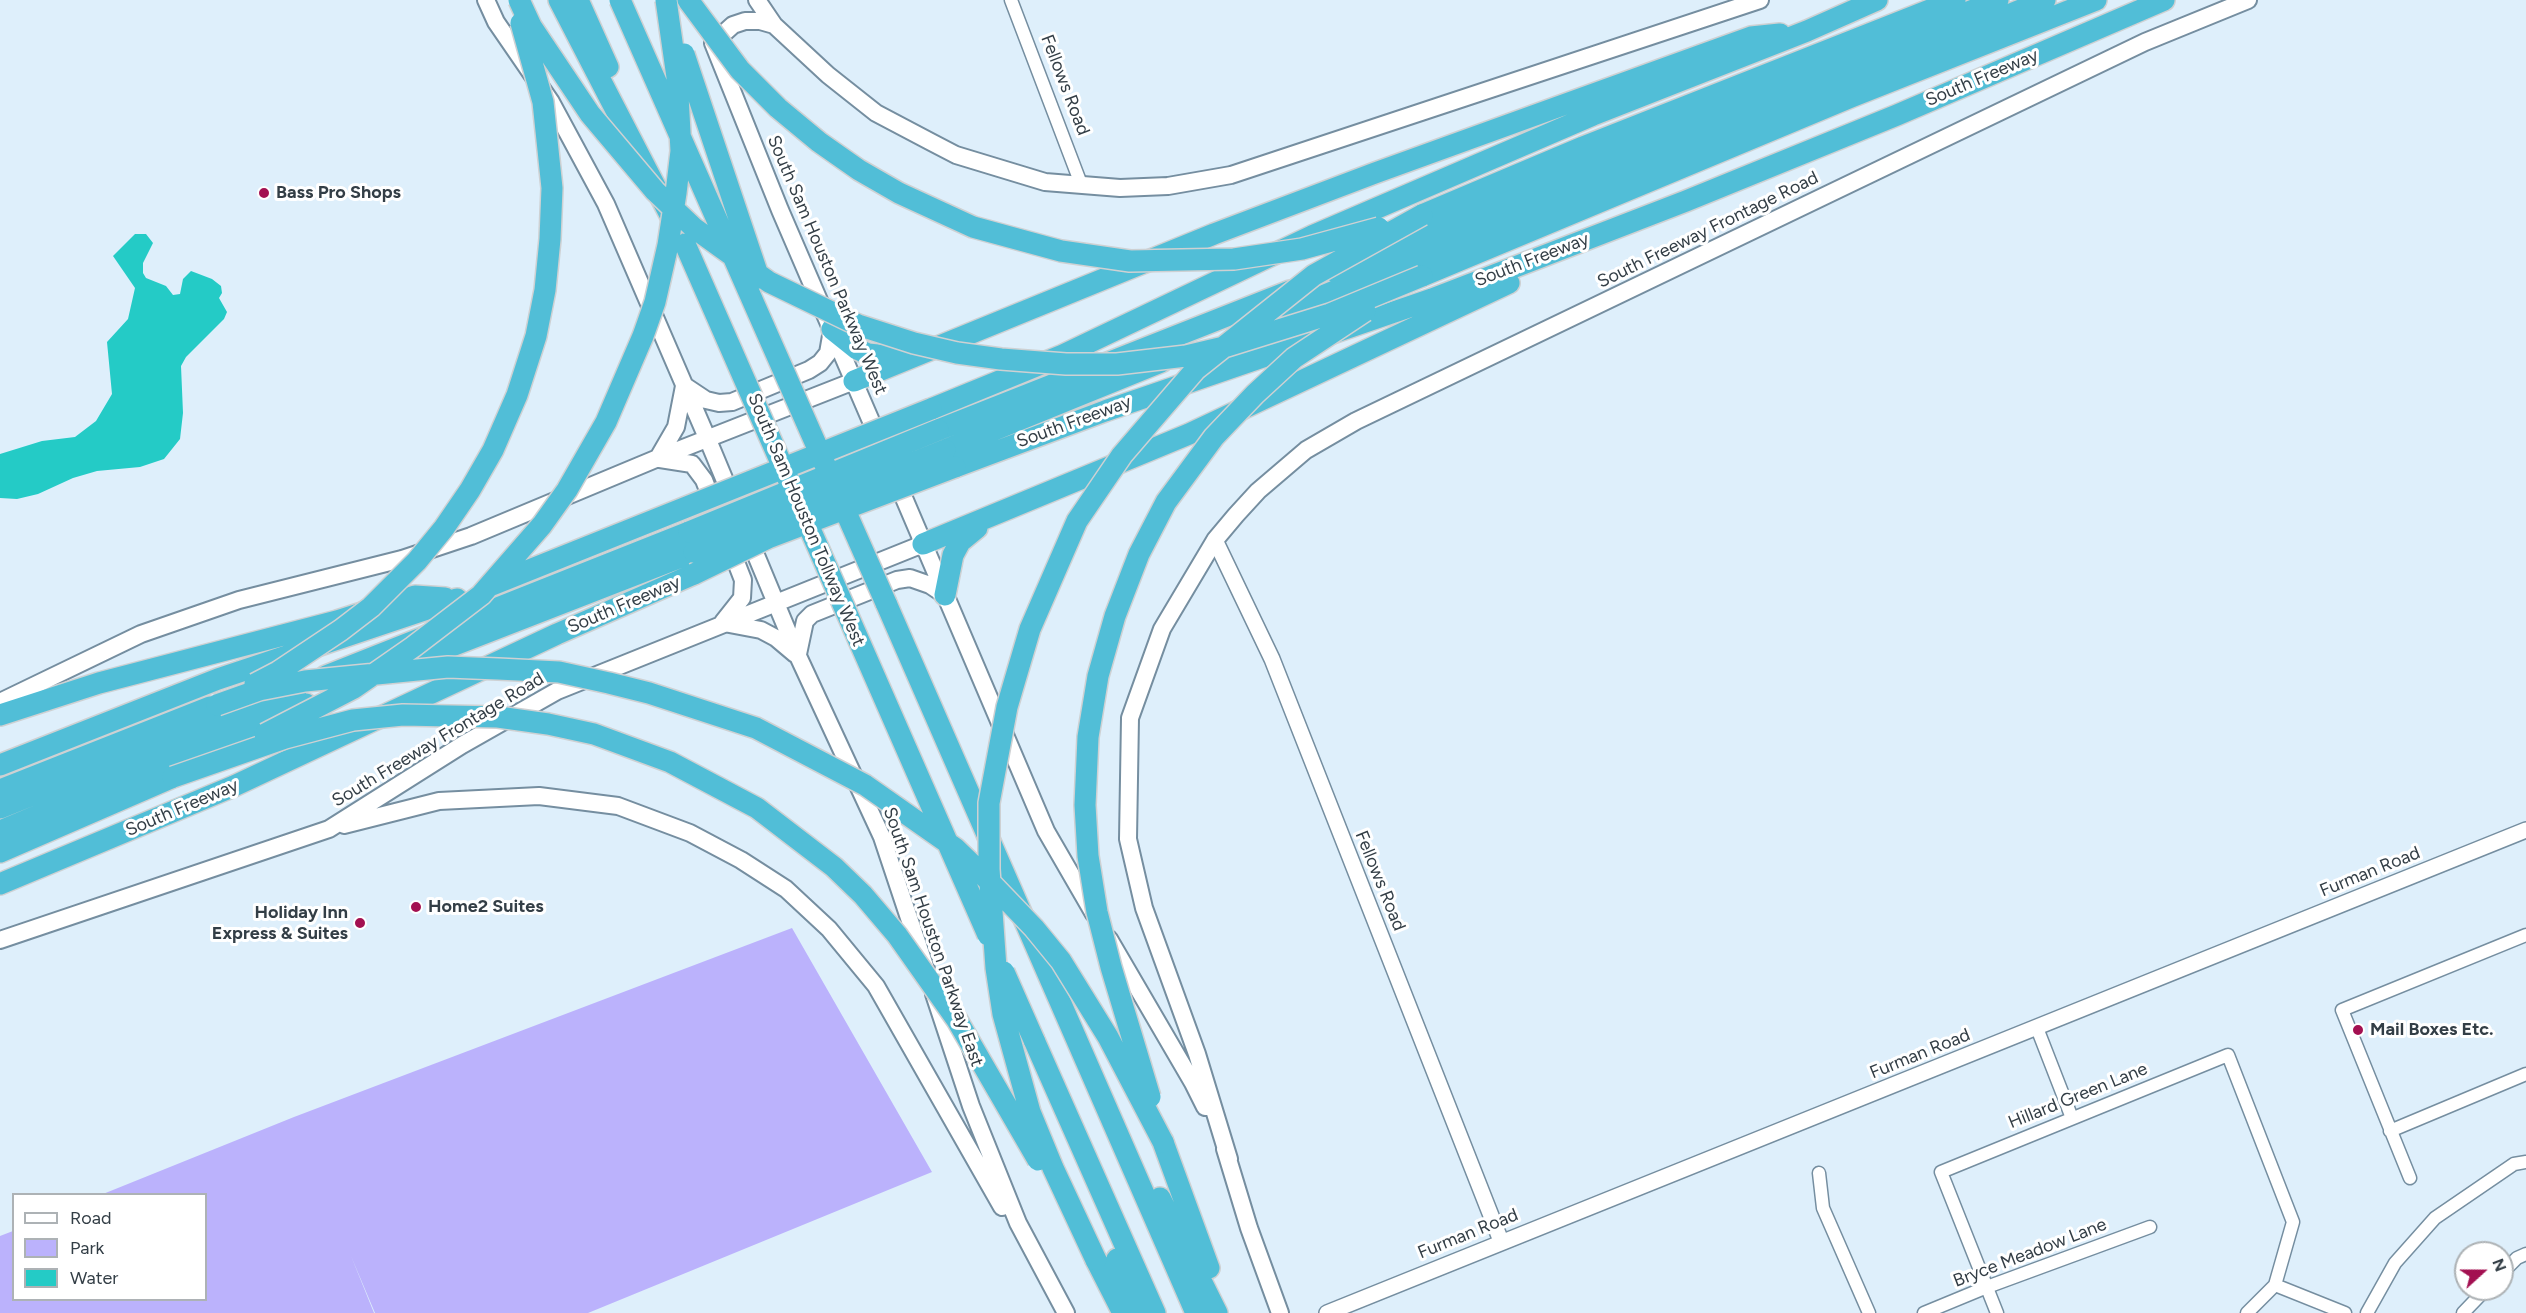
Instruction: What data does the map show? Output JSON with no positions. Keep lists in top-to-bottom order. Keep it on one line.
{"streets":{"highway":["South Freeway","South Sam Houston Tollway West"],"main road":["South Freeway Frontage Road","South Sam Houston Parkway West","South Sam Houston Parkway East"],"street":["Fellows Road","Furman Road","Hillard Green Lane","Bryce Meadow Lane"]},"crossings":[["Fellows Road","South Freeway Frontage Road"],["Fellows Road","Furman Road"],["South Freeway Frontage Road","South Sam Houston Parkway West"],["South Freeway Frontage Road","South Sam Houston Parkway East"],["Hillard Green Lane","Bryce Meadow Lane"]],"places":["Bass Pro Shops","Home2 Suites","Holiday Inn Express & Suites","Mail Boxes Etc."],"legend":["Road","Park","Water"],"north":"right"}
